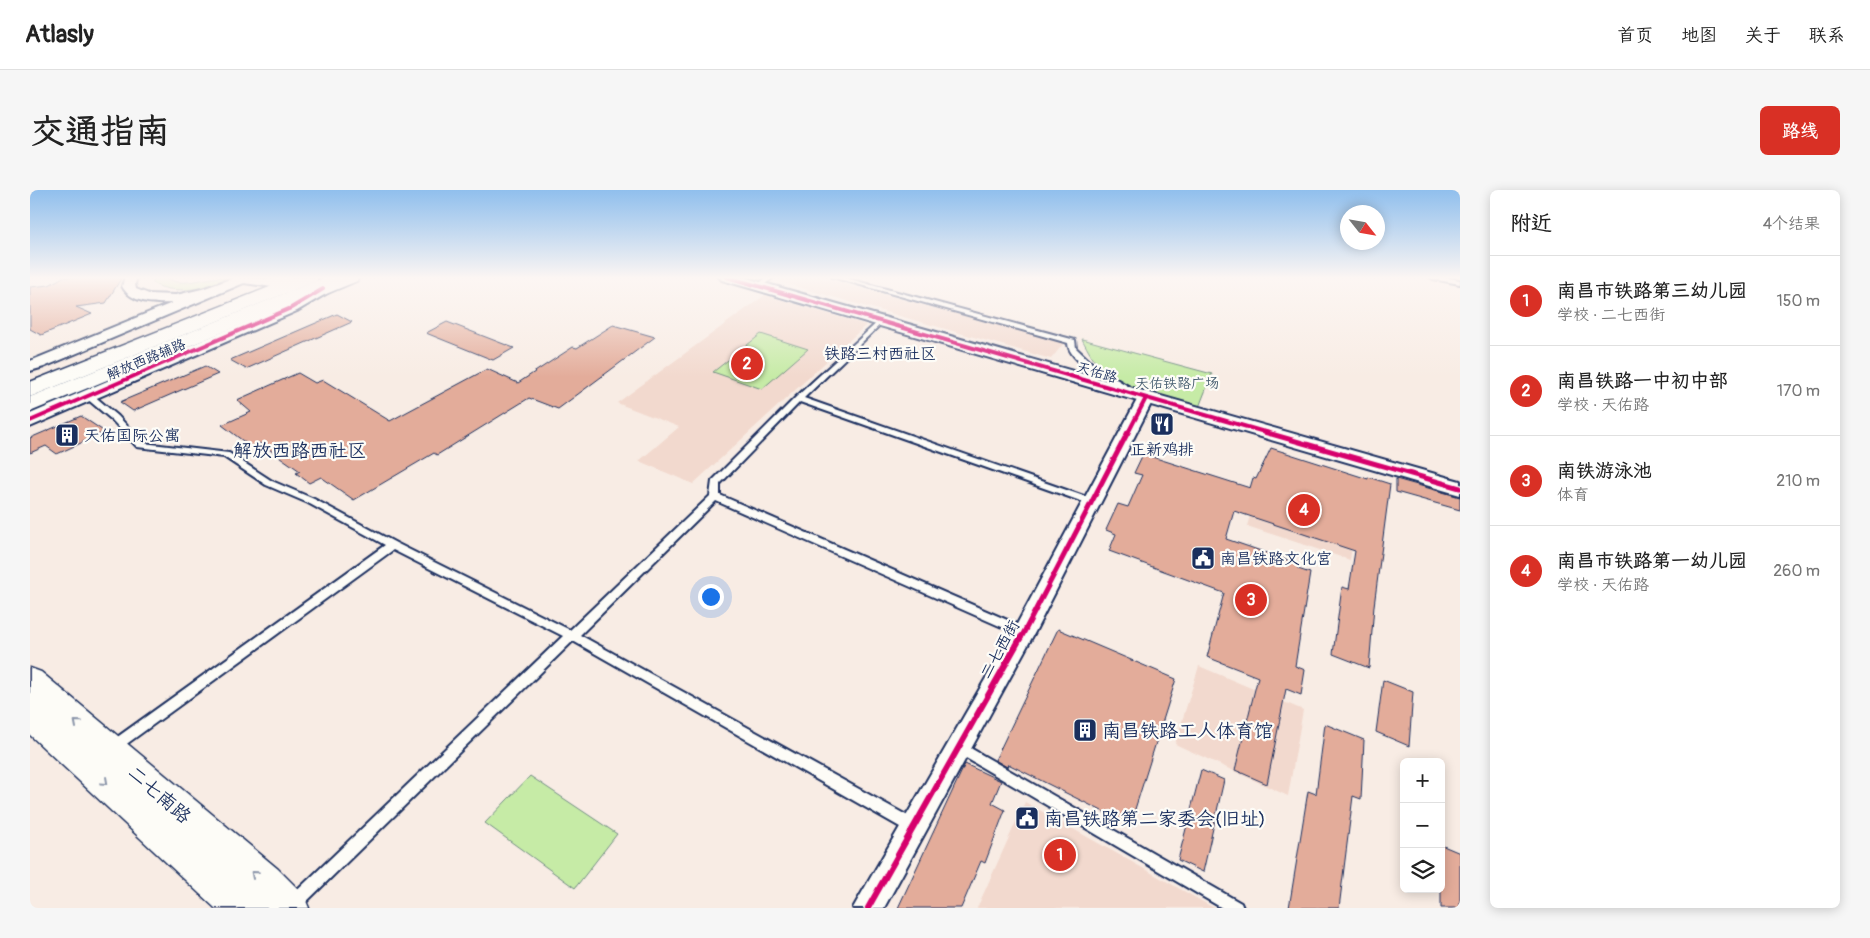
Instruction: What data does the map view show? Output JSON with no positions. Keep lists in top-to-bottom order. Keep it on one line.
{"streets":{"main road":["解放西路辅路","二七南路"],"street":["天佑路","二七西街"]},"crossings":[["天佑路","二七西街"]],"districts":["铁路三村西社区","解放西路西社区"],"parks":["天佑铁路广场"],"places":{"restaurant":["正新鸡排"],"building":["天佑国际公寓","南昌铁路工人体育馆"],"public building":["南昌铁路文化宫","南昌铁路第二家委会(旧址)"]},"north":"bottom right","page":{"header":"Atlasly","nav":["首页","地图","关于","联系"],"buttons":"路线","title":"交通指南","heading":["附近","4个结果"],"list":[{"mark":"1","name":"南昌市铁路第三幼儿园","note":"学校 · 二七西街","value":"150 m"},{"mark":"2","name":"南昌铁路一中初中部","note":"学校 · 天佑路","value":"170 m"},{"mark":"3","name":"南铁游泳池","note":"体育","value":"210 m"},{"mark":"4","name":"南昌市铁路第一幼儿园","note":"学校 · 天佑路","value":"260 m"}],"pins":["2","4","3","1"],"map_buttons":["+","−"]}}
